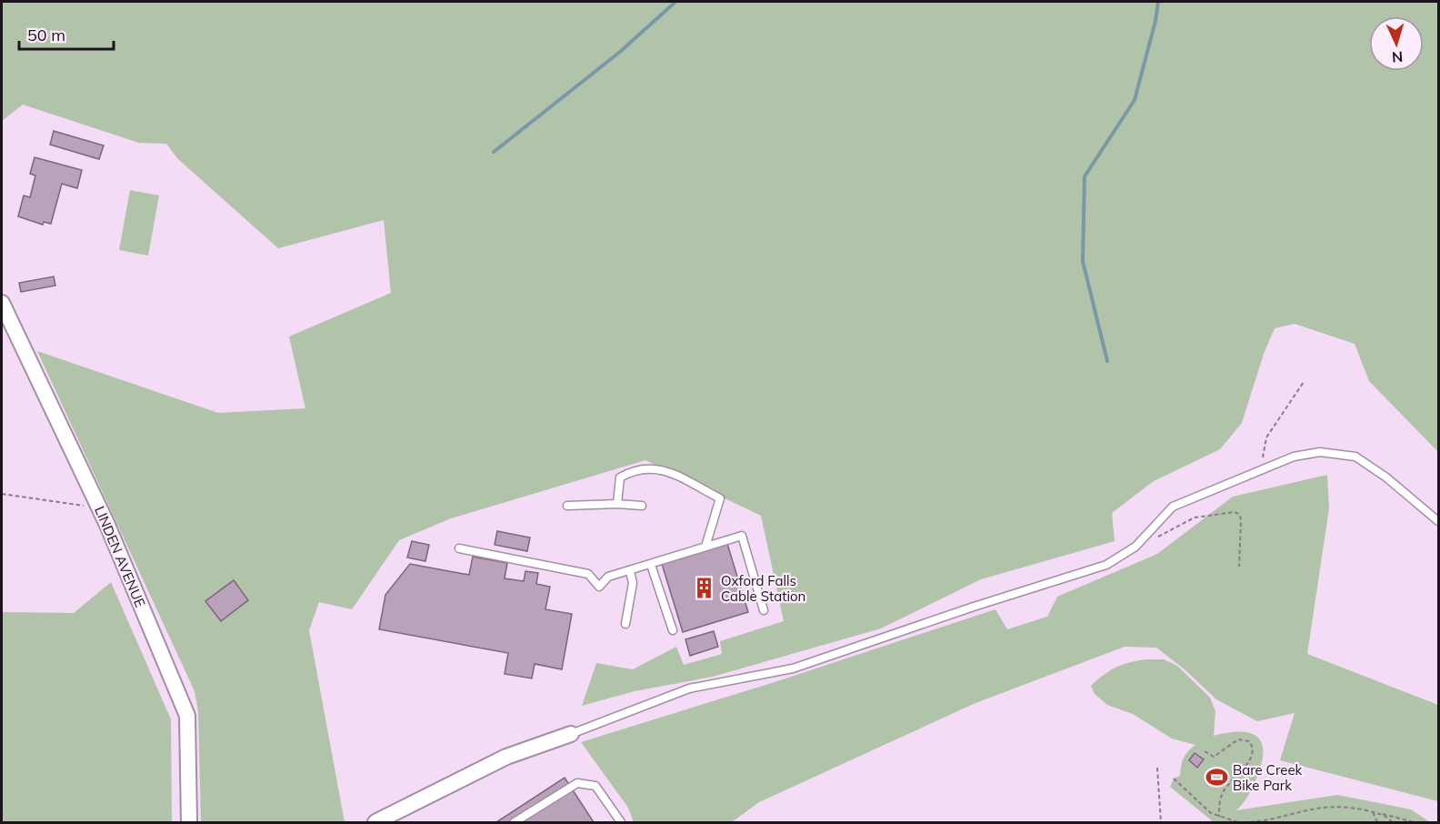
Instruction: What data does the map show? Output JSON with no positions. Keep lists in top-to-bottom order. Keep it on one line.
{"streets":{"street":["LINDEN AVENUE"]},"places":{"building":["Oxford Falls Cable Station"],"sports":["Bare Creek Bike Park"]},"scale_bar":"50 m","north":"bottom"}
